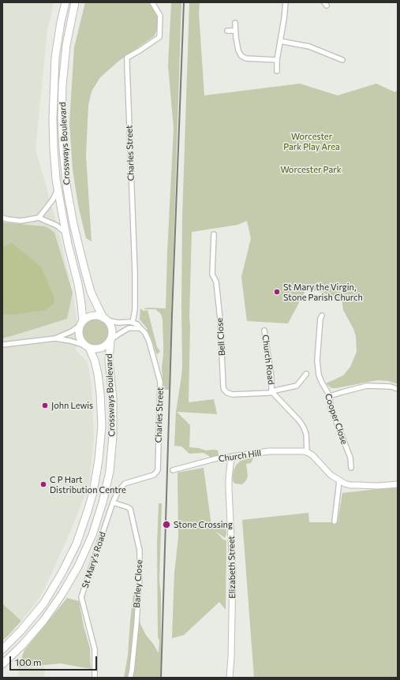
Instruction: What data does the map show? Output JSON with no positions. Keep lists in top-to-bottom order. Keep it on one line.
{"streets":{"main road":["Crossways Boulevard"],"street":["Charles Street","Bell Close","Church Road","Cooper Close","Church Hill","St Mary's Road","Elizabeth Street","Barley Close"]},"crossings":[["Charles Street","St Mary's Road"],["Bell Close","Church Road"],["Church Road","Church Hill"],["Church Hill","Elizabeth Street"],["St Mary's Road","Barley Close"]],"parks":["Worcester Park Play Area","Worcester Park"],"places":["St Mary the Virgin, Stone Parish Church","John Lewis","C P Hart Distribution Centre","Stone Crossing"],"scale_bar":"100 m"}
